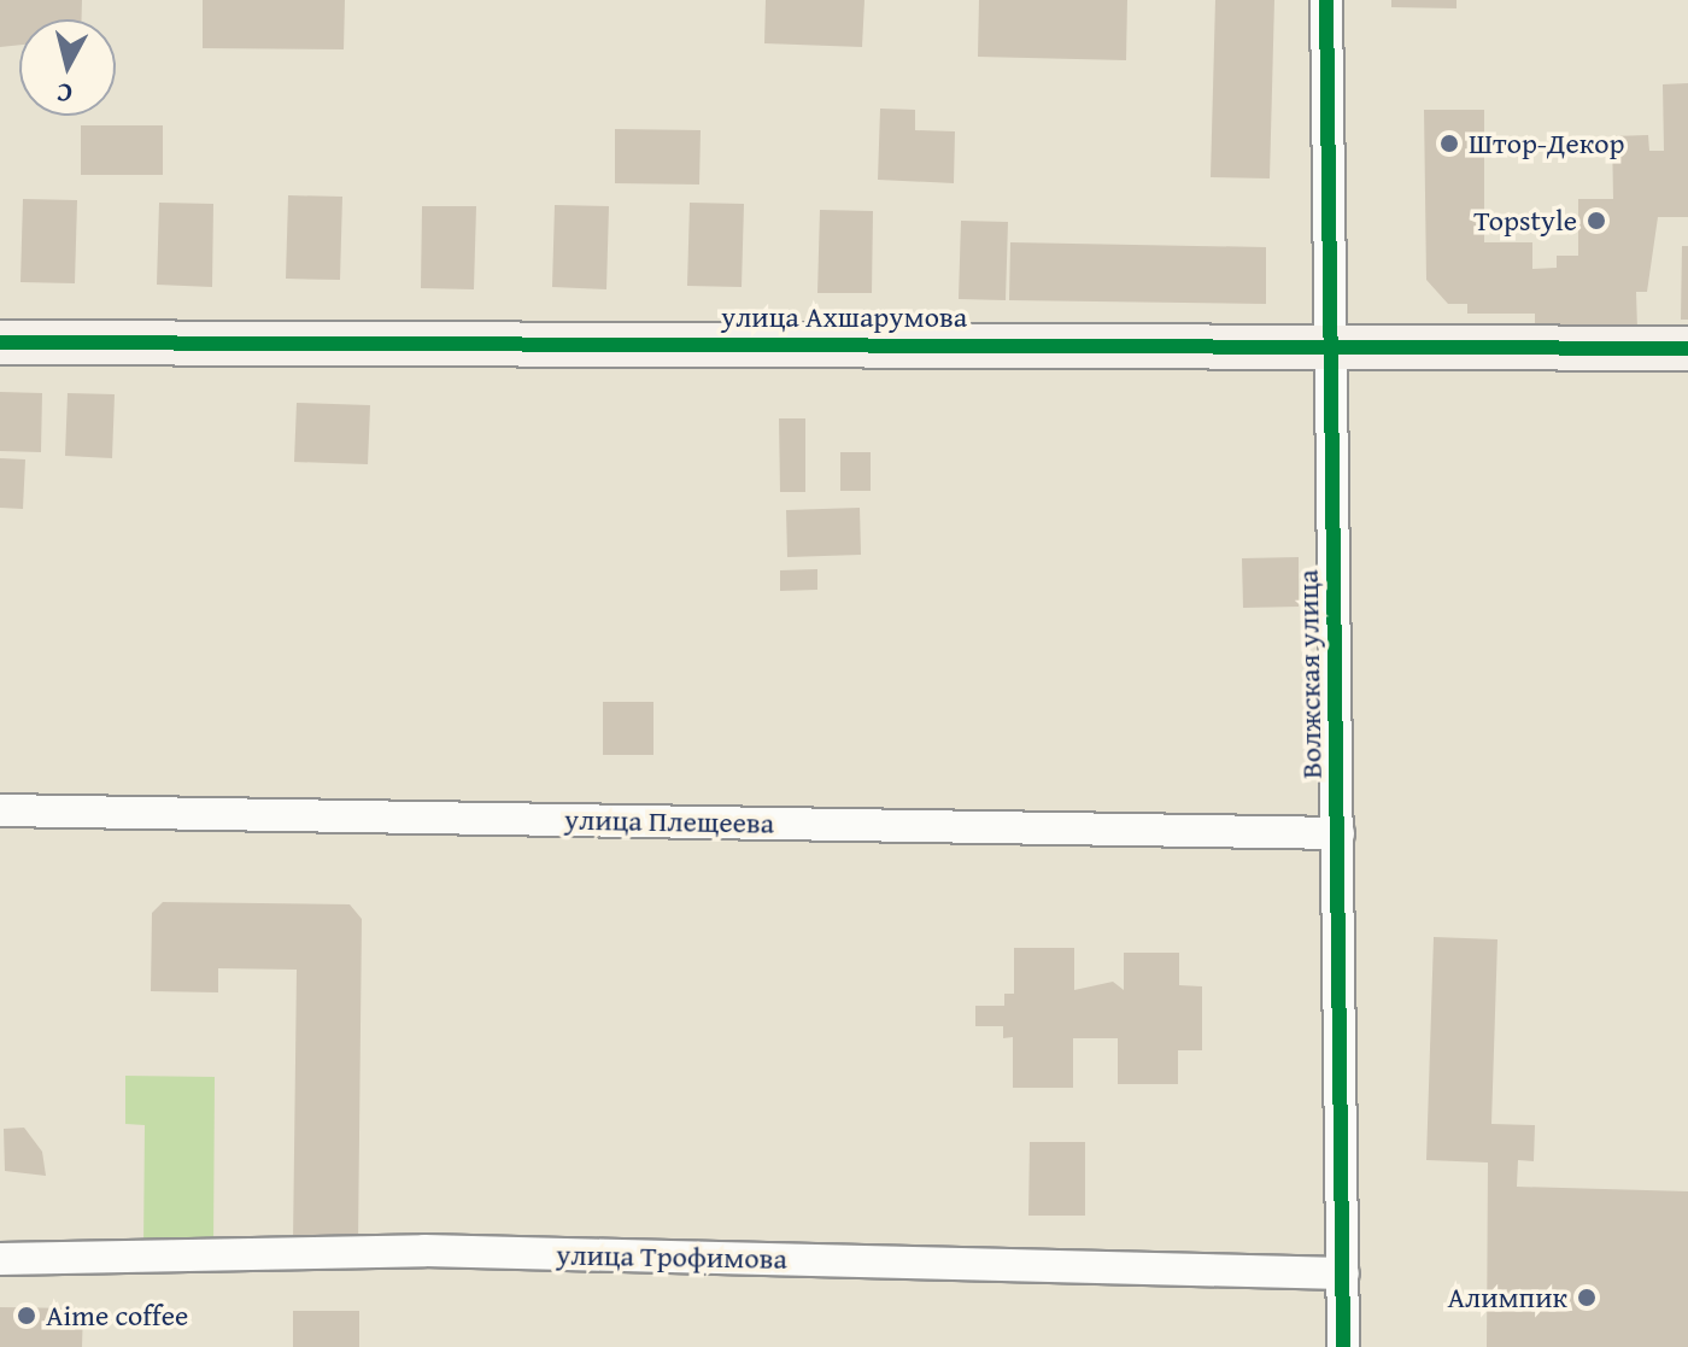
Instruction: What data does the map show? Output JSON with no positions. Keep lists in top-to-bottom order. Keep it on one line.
{"streets":{"street":["улица Ахшарумова","Волжская улица","улица Плещеева","улица Трофимова"]},"crossings":[["улица Ахшарумова","Волжская улица"],["Волжская улица","улица Плещеева"],["Волжская улица","улица Трофимова"]],"places":["Штор-Декор","Topstyle","Алимпик","Aime coffee"],"north":"bottom"}
